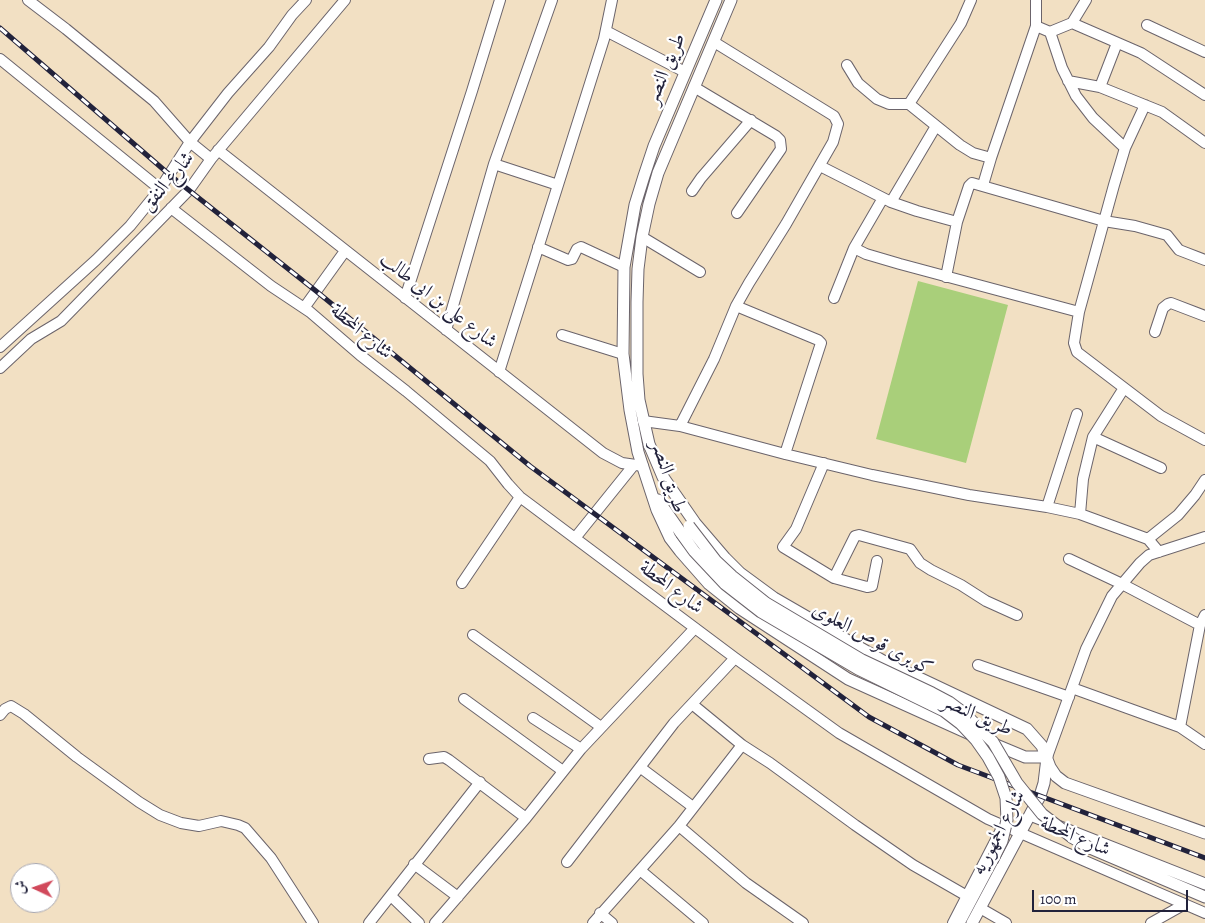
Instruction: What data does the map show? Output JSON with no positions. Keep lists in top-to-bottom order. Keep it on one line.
{"streets":{"street":["طريق النصر","شارع النفق","شارع على بن ابى طالب","شارع المحطة","كوبرى قوص العلوى","شارع الجمهوريه"]},"crossings":[["طريق النصر","شارع على بن ابى طالب"],["طريق النصر","كوبرى قوص العلوى"],["طريق النصر","شارع الجمهوريه"],["شارع النفق","شارع على بن ابى طالب"],["شارع النفق","شارع المحطة"],["شارع المحطة","شارع الجمهوريه"]],"scale_bar":"100 m","north":"left"}
